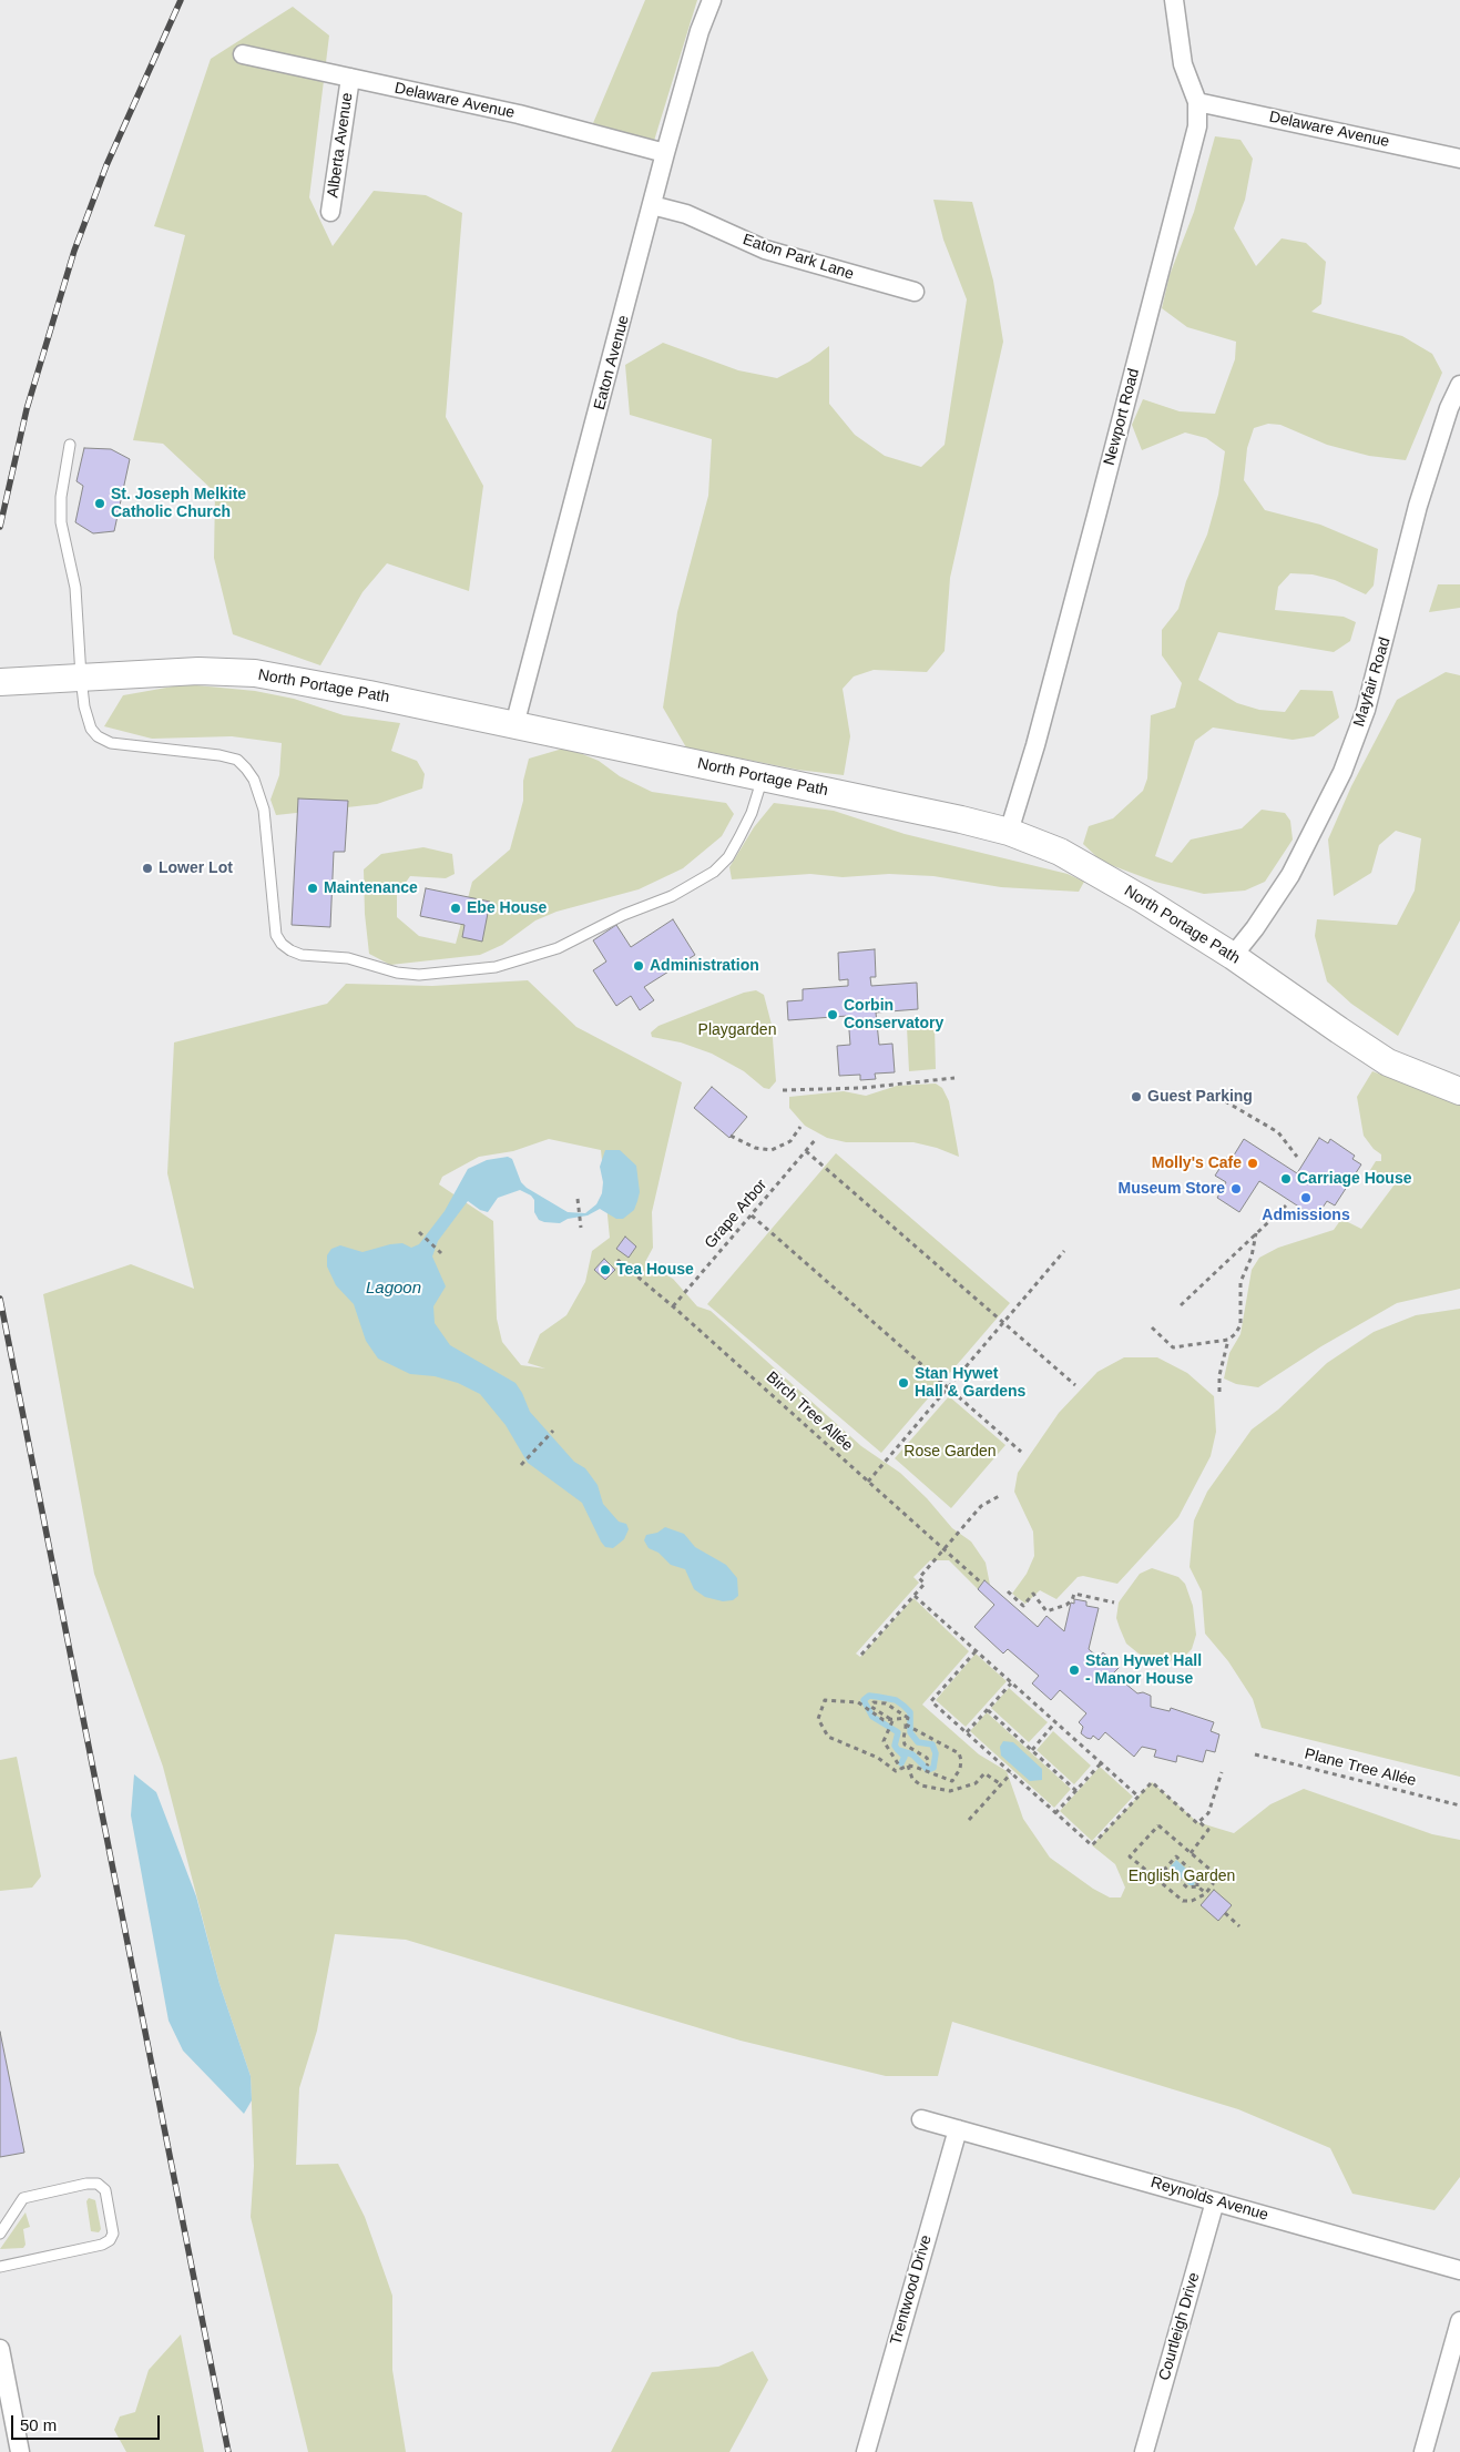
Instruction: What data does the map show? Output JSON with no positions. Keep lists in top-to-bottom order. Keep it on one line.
{"streets":{"main road":["North Portage Path"],"street":["Delaware Avenue","Alberta Avenue","Eaton Park Lane","Eaton Avenue","Newport Road","Mayfair Road","Reynolds Avenue","Trentwood Drive","Courtleigh Drive"],"path":["Grape Arbor","Birch Tree Allée","Plane Tree Allée"]},"crossings":[["Delaware Avenue","Alberta Avenue"],["Delaware Avenue","Eaton Avenue"],["Delaware Avenue","Newport Road"],["Eaton Park Lane","Eaton Avenue"],["Eaton Avenue","North Portage Path"],["Newport Road","North Portage Path"],["Mayfair Road","North Portage Path"],["Grape Arbor","Birch Tree Allée"],["Reynolds Avenue","Trentwood Drive"],["Reynolds Avenue","Courtleigh Drive"]],"water":["Lagoon"],"parks":["Playgarden","Rose Garden","English Garden"],"places":["St. Joseph Melkite Catholic Church","Lower Lot","Maintenance","Ebe House","Administration","Corbin Conservatory","Guest Parking","Molly's Cafe","Carriage House","Museum Store","Admissions","Tea House","Stan Hywet Hall & Gardens","Stan Hywet Hall - Manor House"],"scale_bar":"50 m"}
